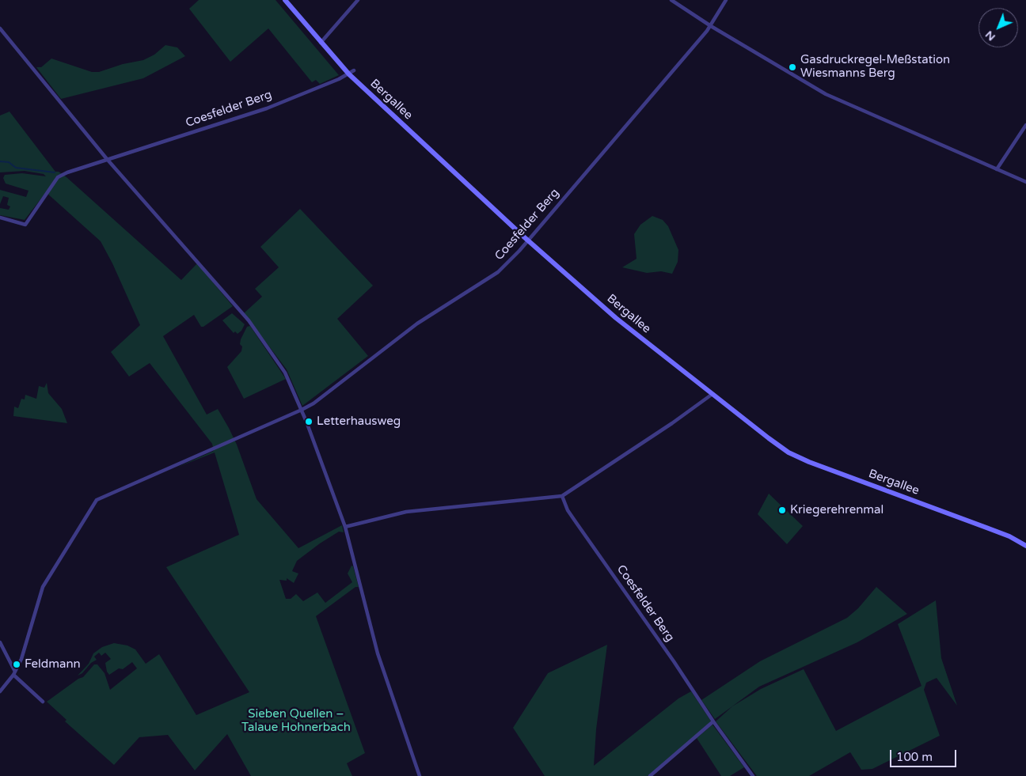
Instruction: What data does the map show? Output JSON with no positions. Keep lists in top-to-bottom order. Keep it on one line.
{"streets":{"street":["Bergallee","Coesfelder Berg"]},"crossings":[["Bergallee","Coesfelder Berg"]],"parks":["Sieben Quellen – Talaue Hohnerbach"],"places":["Gasdruckregel-Meßstation Wiesmanns Berg","Letterhausweg","Kriegerehrenmal","Feldmann"],"scale_bar":"100 m","north":"bottom left"}
